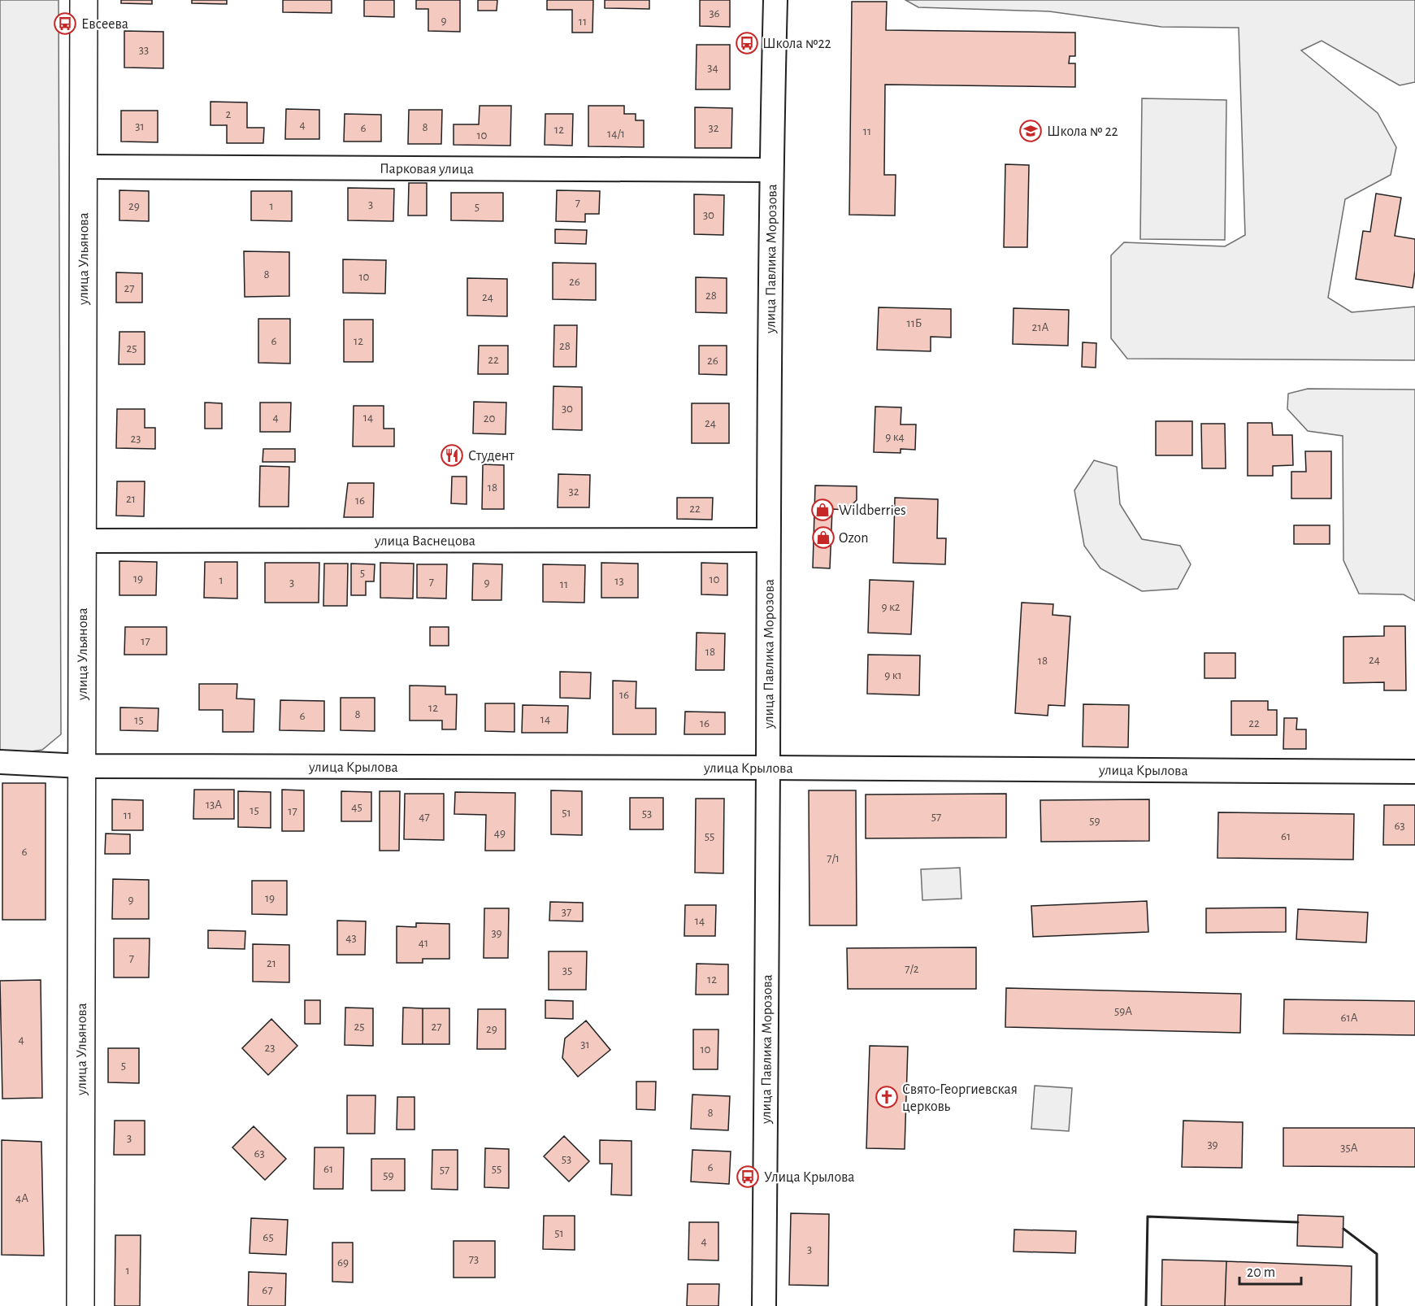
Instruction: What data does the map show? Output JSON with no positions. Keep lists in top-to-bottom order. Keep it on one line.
{"streets":{"main road":["улица Ульянова"],"street":["Парковая улица","улица Павлика Морозова","улица Васнецова","улица Крылова"]},"crossings":[["Парковая улица","улица Ульянова"],["Парковая улица","улица Павлика Морозова"],["улица Ульянова","улица Васнецова"],["улица Ульянова","улица Крылова"],["улица Павлика Морозова","улица Васнецова"],["улица Павлика Морозова","улица Крылова"]],"places":{"bus stop":["Евсеева","Школа №22","Улица Крылова"],"school or university":["Школа № 22"],"restaurant":["Студент"],"shop":["Wildberries","Ozon"],"church":["Свято-Георгиевская церковь"]},"house_numbers":["36","9","11","33","34","2","4","31","8","6","32","12","11","14/1","10","7","3","29","1","5","30","8","10","26","27","28","24","11Б","21А","6","12","28","25","22","26","30","4","14","20","24","9 к4","23","18","32","21","16","22","5","19","10","1","13","7","3","9","11","9 к2","17","18","24","18","9 к1","16","12","8","6","14","15","16","22","13А","45","15","17","51","53","11","47","57","59","63","49","55","61","6","7/1","19","9","37","14","39","43","41","7","21","7/2","35","12","59А","61А","25","27","29","4","31","23","10","5","8","3","39","35А","63","53","6","61","55","57","59","4А","51","65","4","3","73","69","1","67"],"scale_bar":"20 m"}
